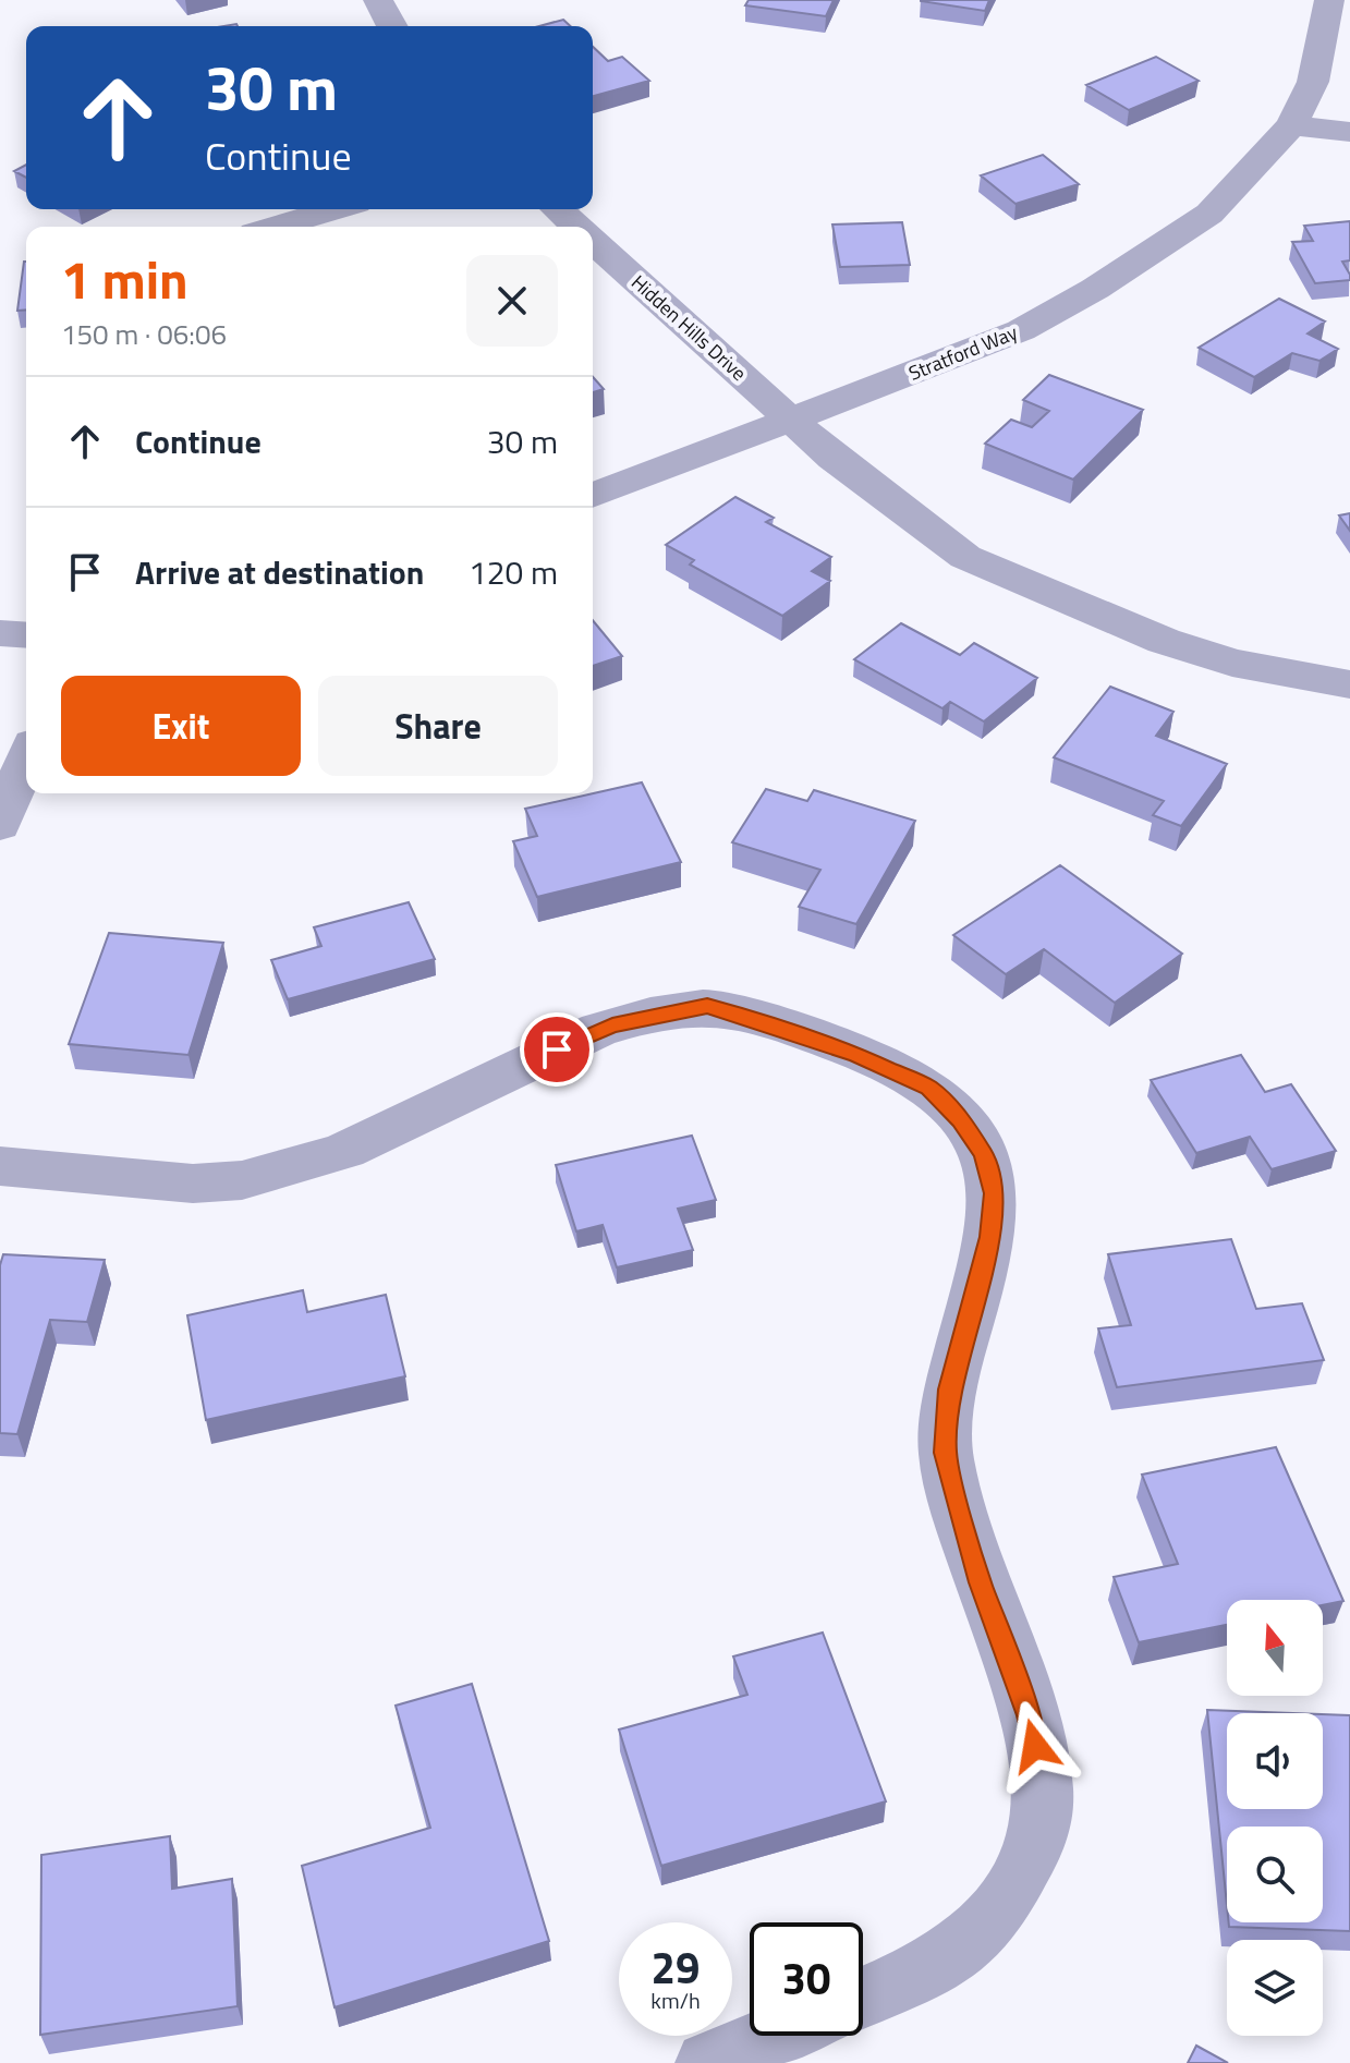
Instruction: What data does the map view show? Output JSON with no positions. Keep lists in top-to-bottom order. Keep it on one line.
{"streets":{"street":["Hidden Hills Drive","Stratford Way"]},"crossings":[["Hidden Hills Drive","Stratford Way"]],"north":"top","page":{"turn":["30 m","Continue"],"heading":["1 min","150 m · 06:06"],"list":[{"name":"Continue","value":"30 m"},{"name":"Arrive at destination","value":"120 m"}],"buttons":["Exit","Share"],"speed":"29 km/h","limit":"30"}}
